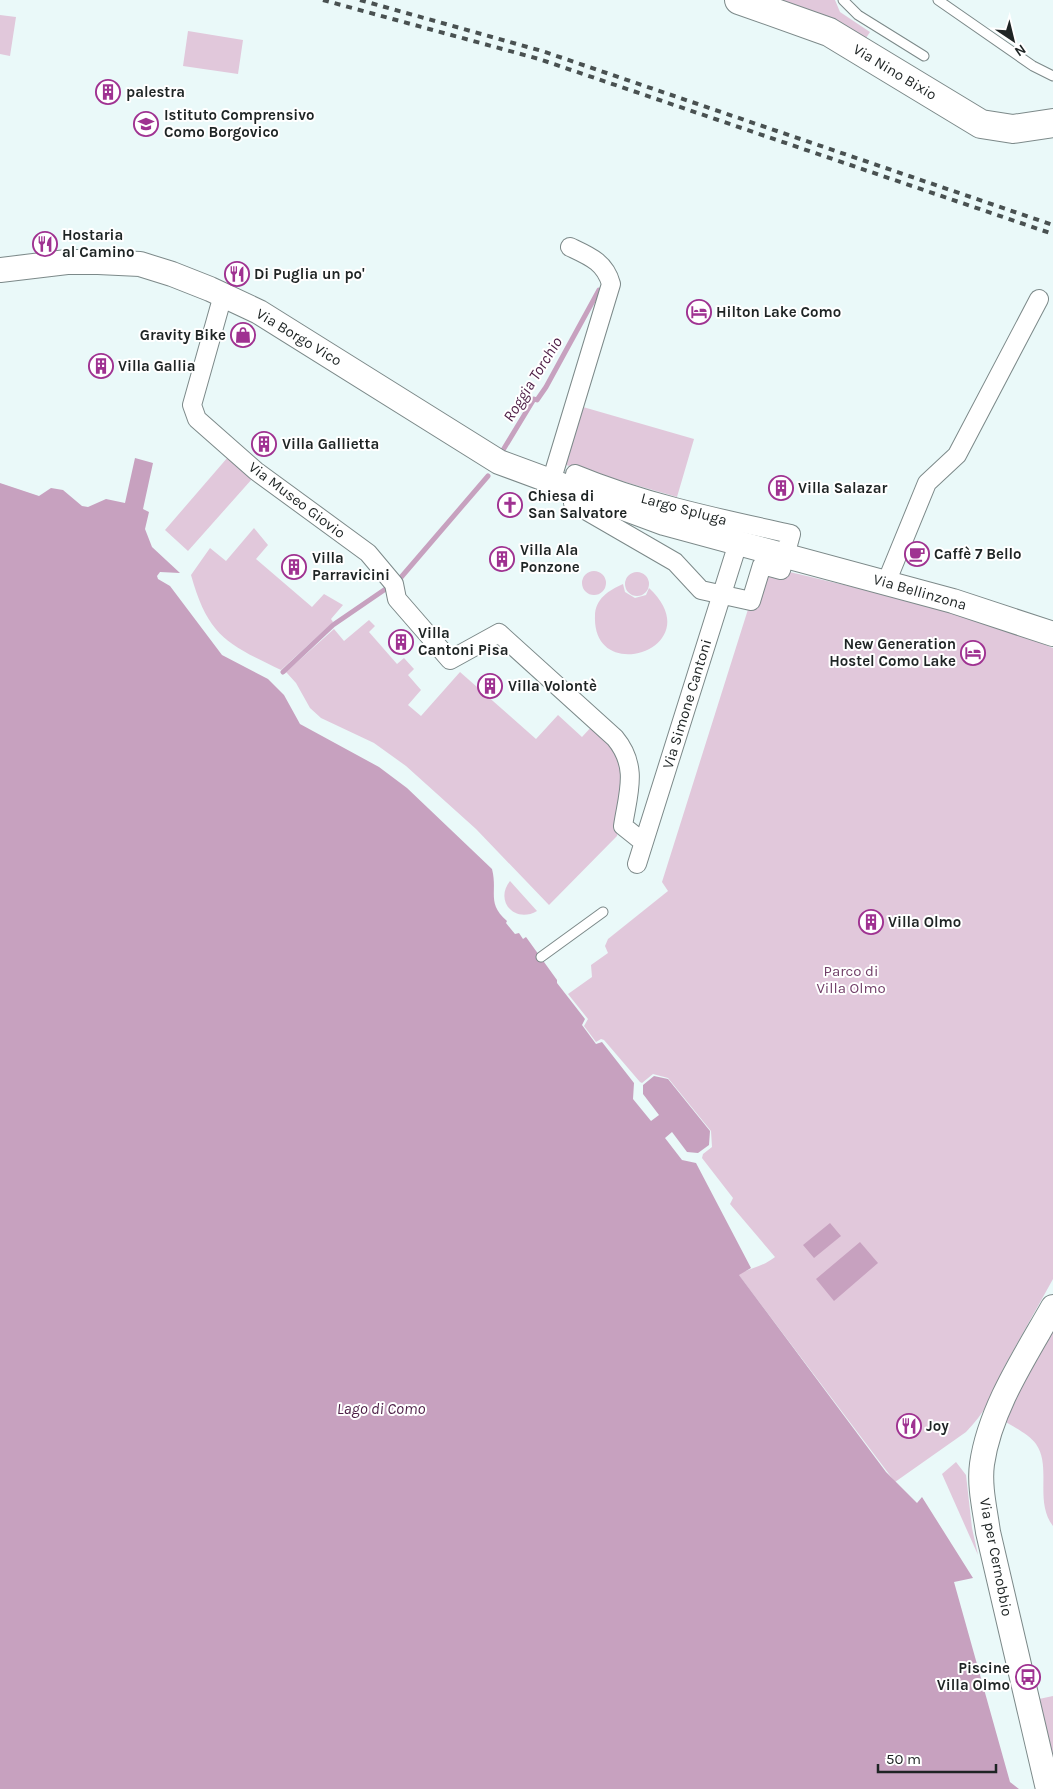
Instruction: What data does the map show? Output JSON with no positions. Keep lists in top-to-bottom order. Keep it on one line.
{"streets":{"main road":["Via Nino Bixio","Via Borgo Vico","Largo Spluga","Via Bellinzona","Via per Cernobbio"],"street":["Via Museo Giovio","Via Simone Cantoni"]},"crossings":[["Via Borgo Vico","Via Museo Giovio"],["Via Borgo Vico","Largo Spluga"],["Via Museo Giovio","Via Simone Cantoni"],["Largo Spluga","Via Bellinzona"],["Largo Spluga","Via Simone Cantoni"]],"water":["Roggia Torchio","Lago di Como"],"parks":["Parco di Villa Olmo"],"places":{"building":["palestra","Villa Gallia","Villa Gallietta","Villa Salazar","Villa Ala Ponzone","Villa Parravicini","Villa Cantoni Pisa","Villa Volontè","Villa Olmo"],"school or university":["Istituto Comprensivo Como Borgovico"],"restaurant":["Hostaria al Camino","Di Puglia un po'","Joy"],"hotel":["Hilton Lake Como","New Generation Hostel Como Lake"],"shop":["Gravity Bike"],"church":["Chiesa di San Salvatore"],"cafe":["Caffè 7 Bello"],"bus stop":["Piscine Villa Olmo"]},"scale_bar":"50 m","north":"bottom right"}
